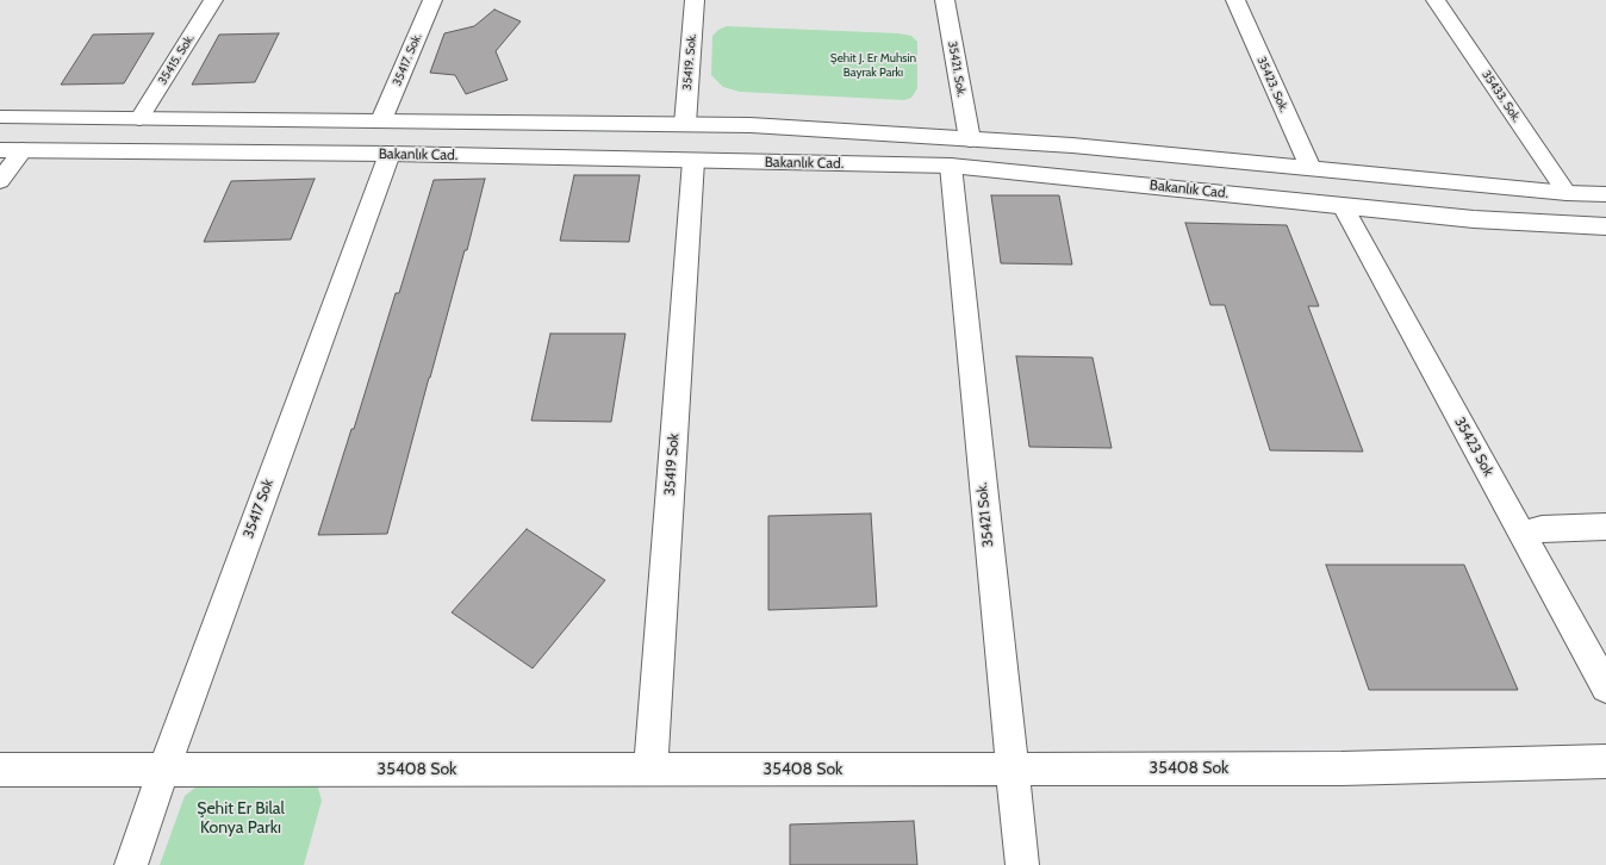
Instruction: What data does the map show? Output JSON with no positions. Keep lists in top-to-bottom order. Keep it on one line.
{"streets":{"street":["35415. Sok.","35417. Sok.","35419. Sok.","35421. Sok.","35423. Sok.","35433. Sok.","Bakanlık Cad.","35423 Sok","35419 Sok","35417 Sok","35421 Sok.","35408 Sok"]},"crossings":[["Bakanlık Cad.","35423 Sok"],["Bakanlık Cad.","35419 Sok"],["Bakanlık Cad.","35417 Sok"],["Bakanlık Cad.","35421 Sok."],["35419 Sok","35408 Sok"],["35417 Sok","35408 Sok"],["35421 Sok.","35408 Sok"]],"parks":["Şehit J. Er Muhsin Bayrak Parkı","Şehit Er Bilal Konya Parkı"]}
